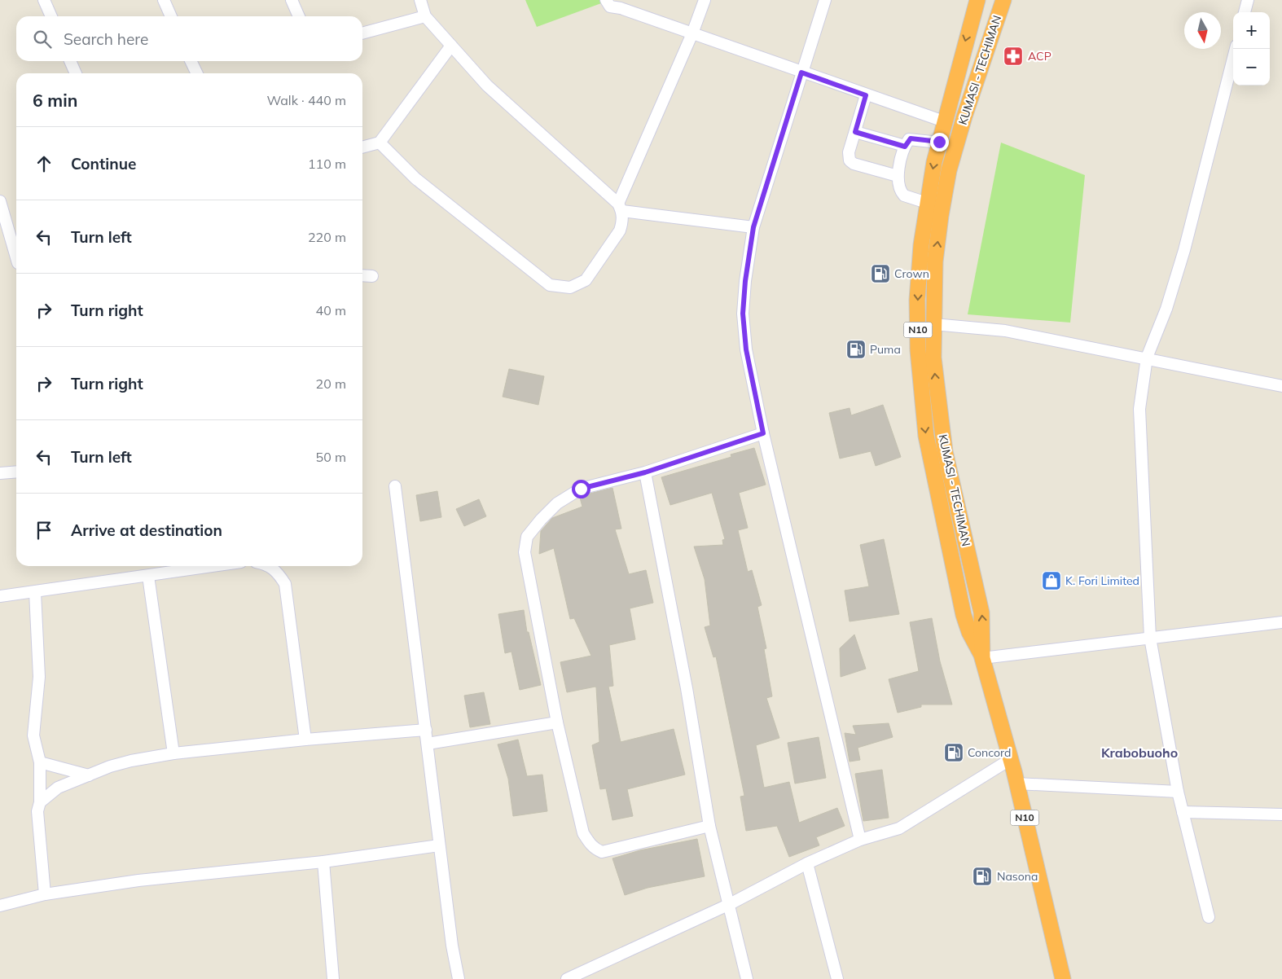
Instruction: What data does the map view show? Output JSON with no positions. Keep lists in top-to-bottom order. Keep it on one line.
{"streets":{"highway":["KUMASI - TECHIMAN","N10"]},"crossings":[["KUMASI - TECHIMAN","N10"]],"districts":["Krabobuoho"],"places":{"pharmacy":["ACP"],"fuel station":["Crown","Puma","Concord","Nasona"],"shop":["K. Fori Limited"]},"north":"bottom","page":{"map_buttons":["+","−"],"search":"Search here","heading":["6 min","Walk · 440 m"],"list":[["Continue","110 m"],["Turn left","220 m"],["Turn right","40 m"],["Turn right","20 m"],["Turn left","50 m"],"Arrive at destination"]}}
